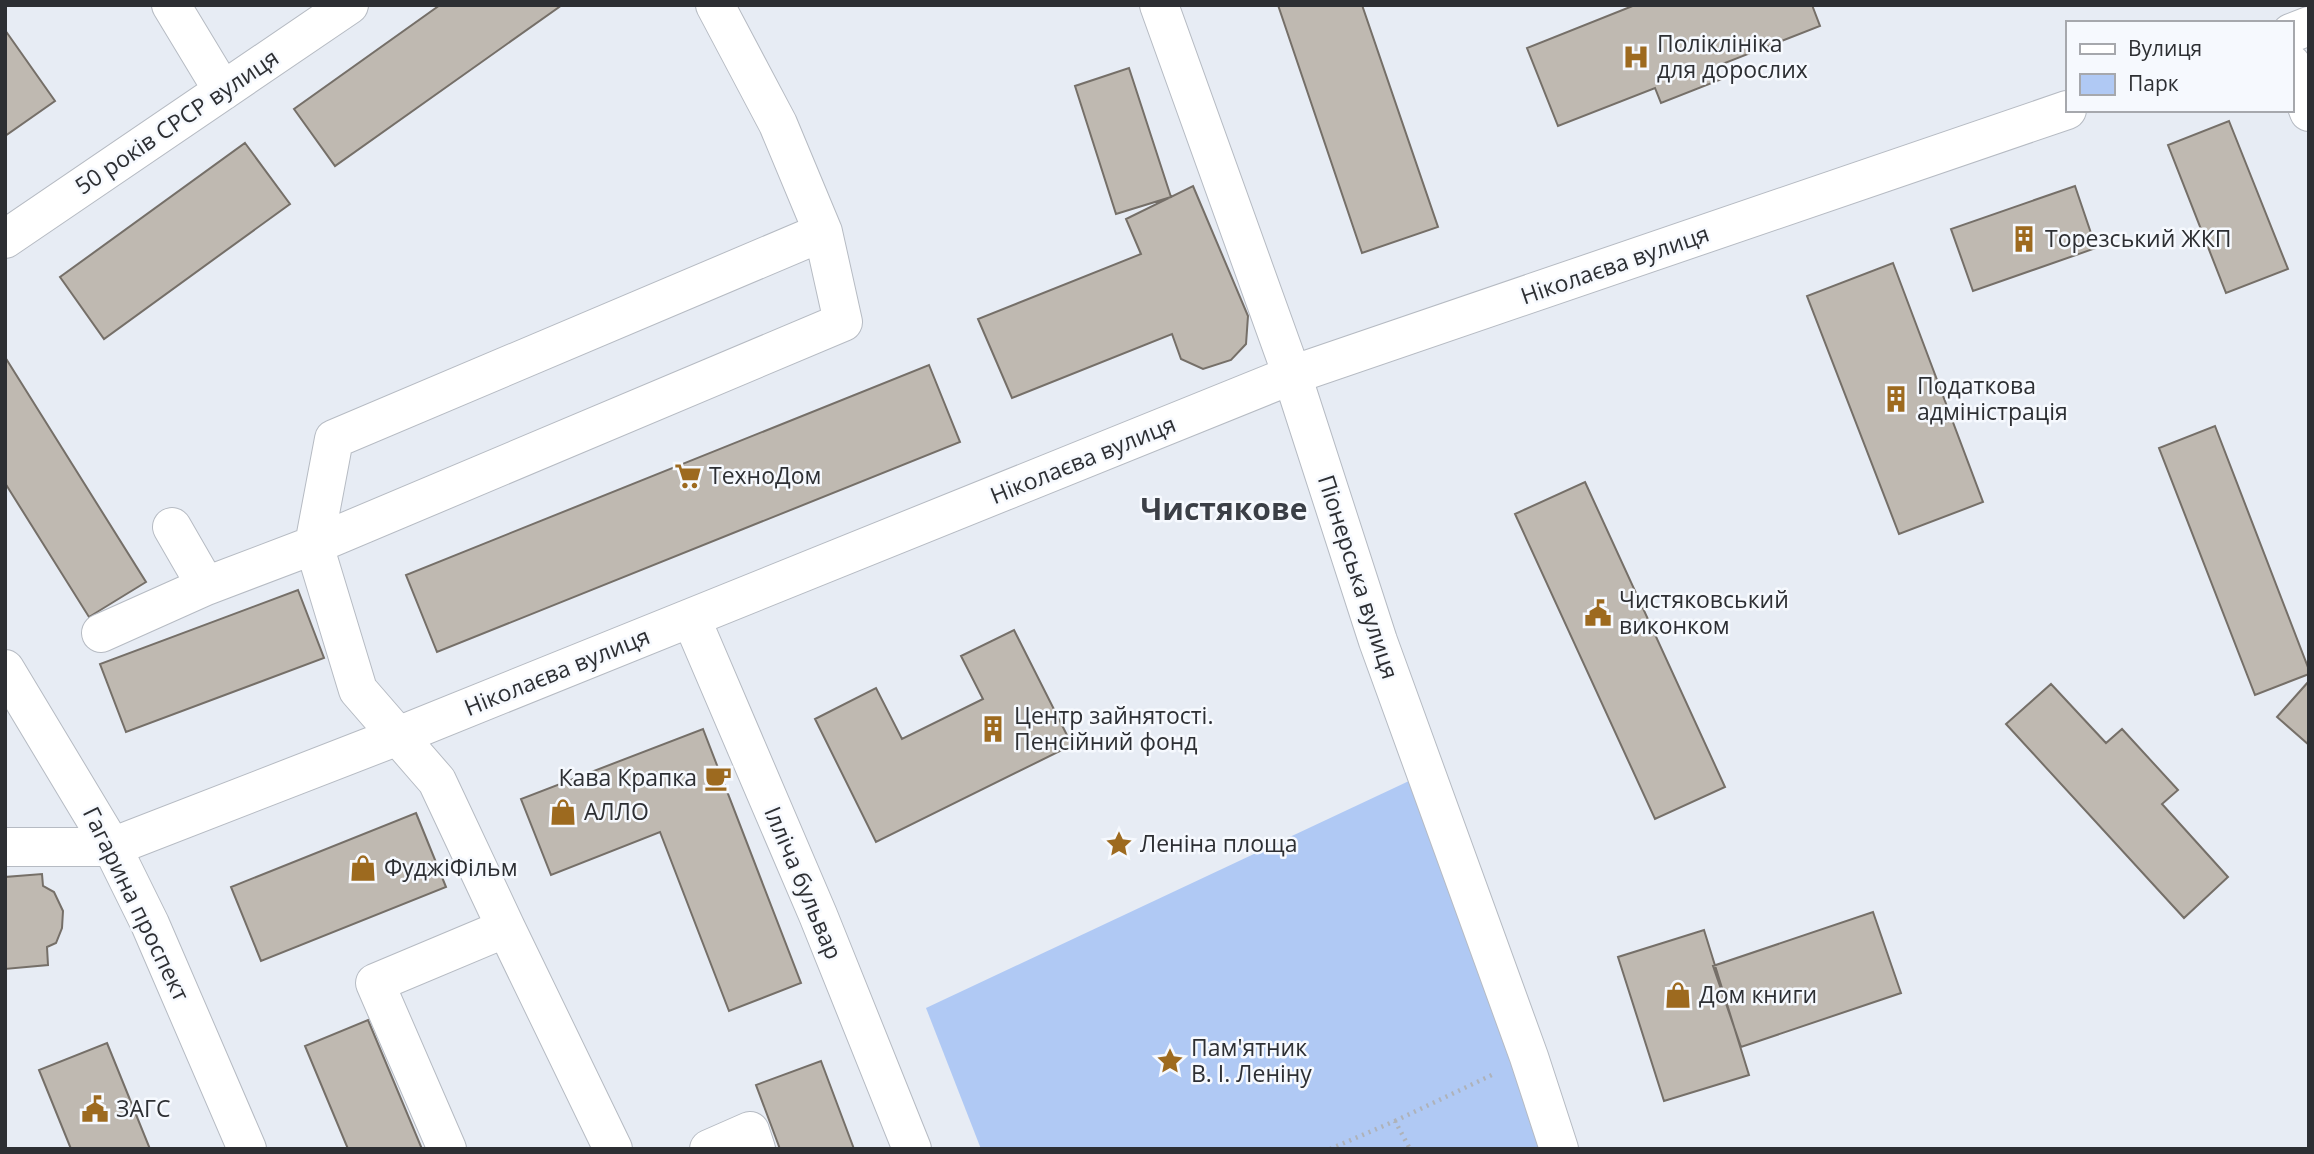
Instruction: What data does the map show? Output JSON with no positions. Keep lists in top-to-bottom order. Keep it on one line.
{"streets":{"street":["50 років СРСР вулиця","Ніколаєва вулиця","Піонерська вулиця","Ілліча бульвар","Гагарина проспект"]},"crossings":[["Ніколаєва вулиця","Піонерська вулиця"],["Ніколаєва вулиця","Ілліча бульвар"],["Ніколаєва вулиця","Гагарина проспект"]],"districts":["Чистякове"],"places":{"hospital":["Поліклініка для дорослих"],"building":["Торезський ЖКП","Податкова адміністрація","Центр зайнятості. Пенсійний фонд"],"supermarket":["ТехноДом"],"public building":["Чистяковський виконком","ЗАГС"],"cafe":["Кава Крапка"],"shop":["АЛЛО","ФуджіФільм","Дом книги"],"place":["Леніна площа","Пам'ятник В. І. Леніну"]},"legend":["Вулиця","Парк"]}
